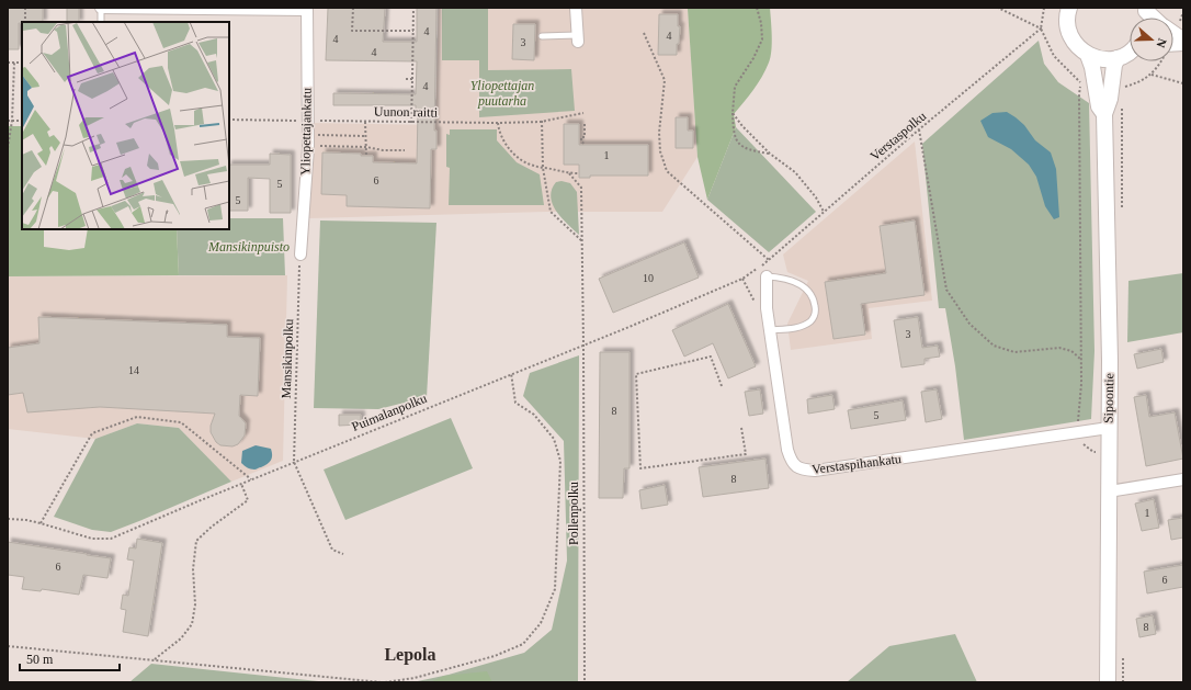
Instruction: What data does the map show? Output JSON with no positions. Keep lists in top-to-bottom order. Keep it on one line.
{"streets":{"street":["Yliopettajankatu","Sipoontie","Verstaspihankatu"],"path":["Uunon raitti","Verstaspolku","Mansikinpolku","Puimalanpolku","Pollenpolku"]},"crossings":[["Uunon raitti","Yliopettajankatu"],["Yliopettajankatu","Mansikinpolku"],["Verstaspolku","Puimalanpolku"],["Mansikinpolku","Puimalanpolku"],["Sipoontie","Verstaspihankatu"],["Puimalanpolku","Pollenpolku"]],"districts":["Lepola"],"parks":["Yliopettajan puutarha","Mansikinpuisto"],"house_numbers":["4","4","4","3","4","4","1","6","5","5","10","3","14","8","5","8","1","6","6","8"],"scale_bar":"50 m","north":"right"}
